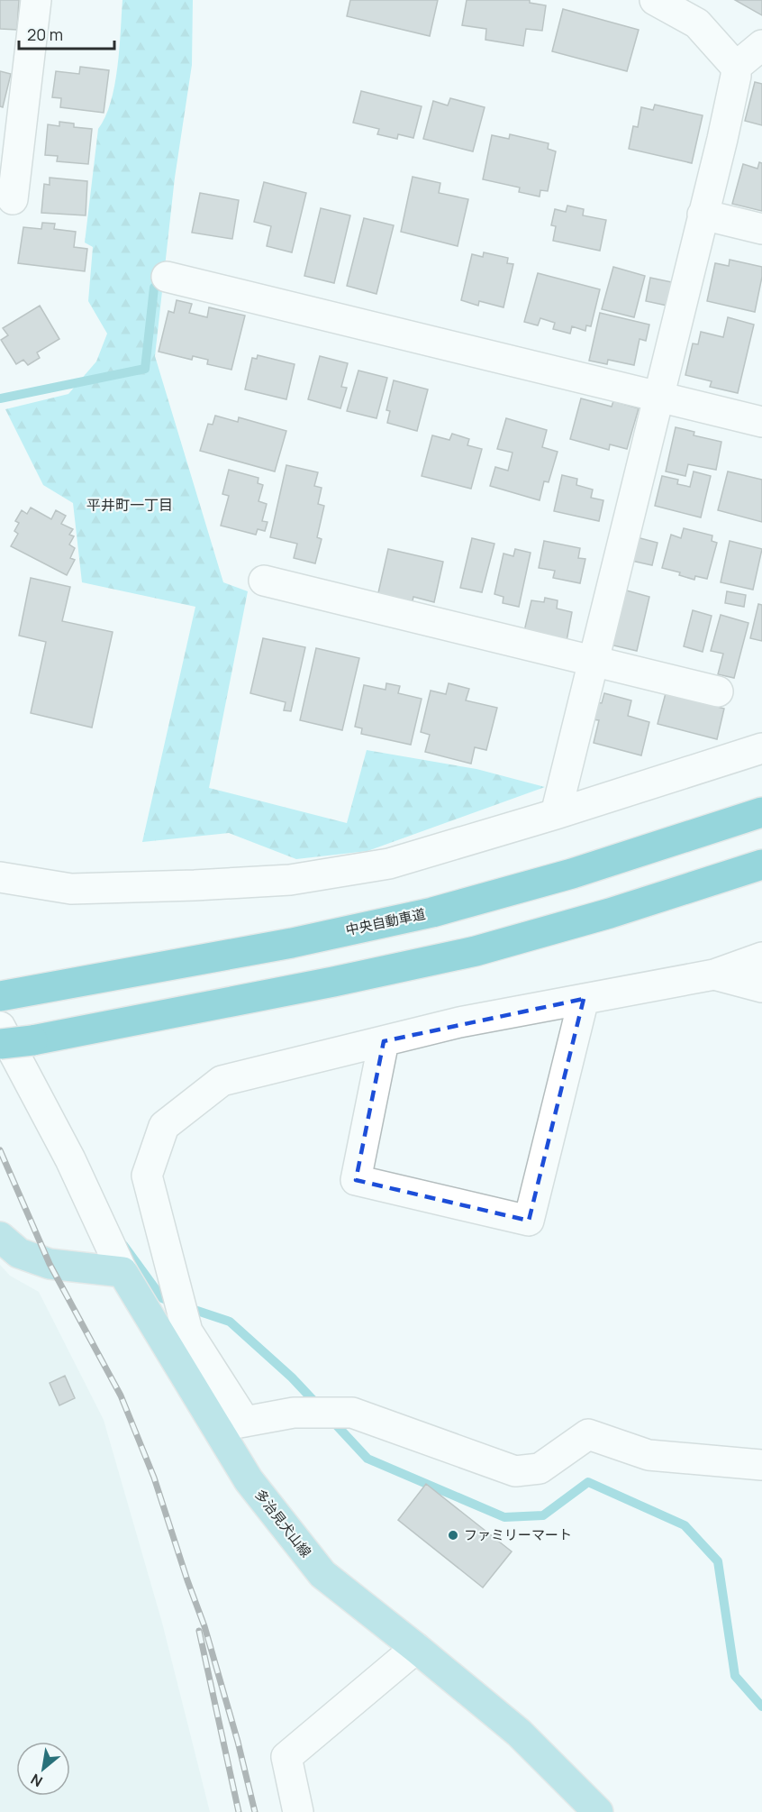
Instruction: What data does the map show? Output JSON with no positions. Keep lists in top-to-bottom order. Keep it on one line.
{"streets":{"highway":["中央自動車道"],"main road":["多治見犬山線"]},"districts":["平井町一丁目"],"places":["ファミリーマート"],"scale_bar":"20 m","north":"bottom left"}
